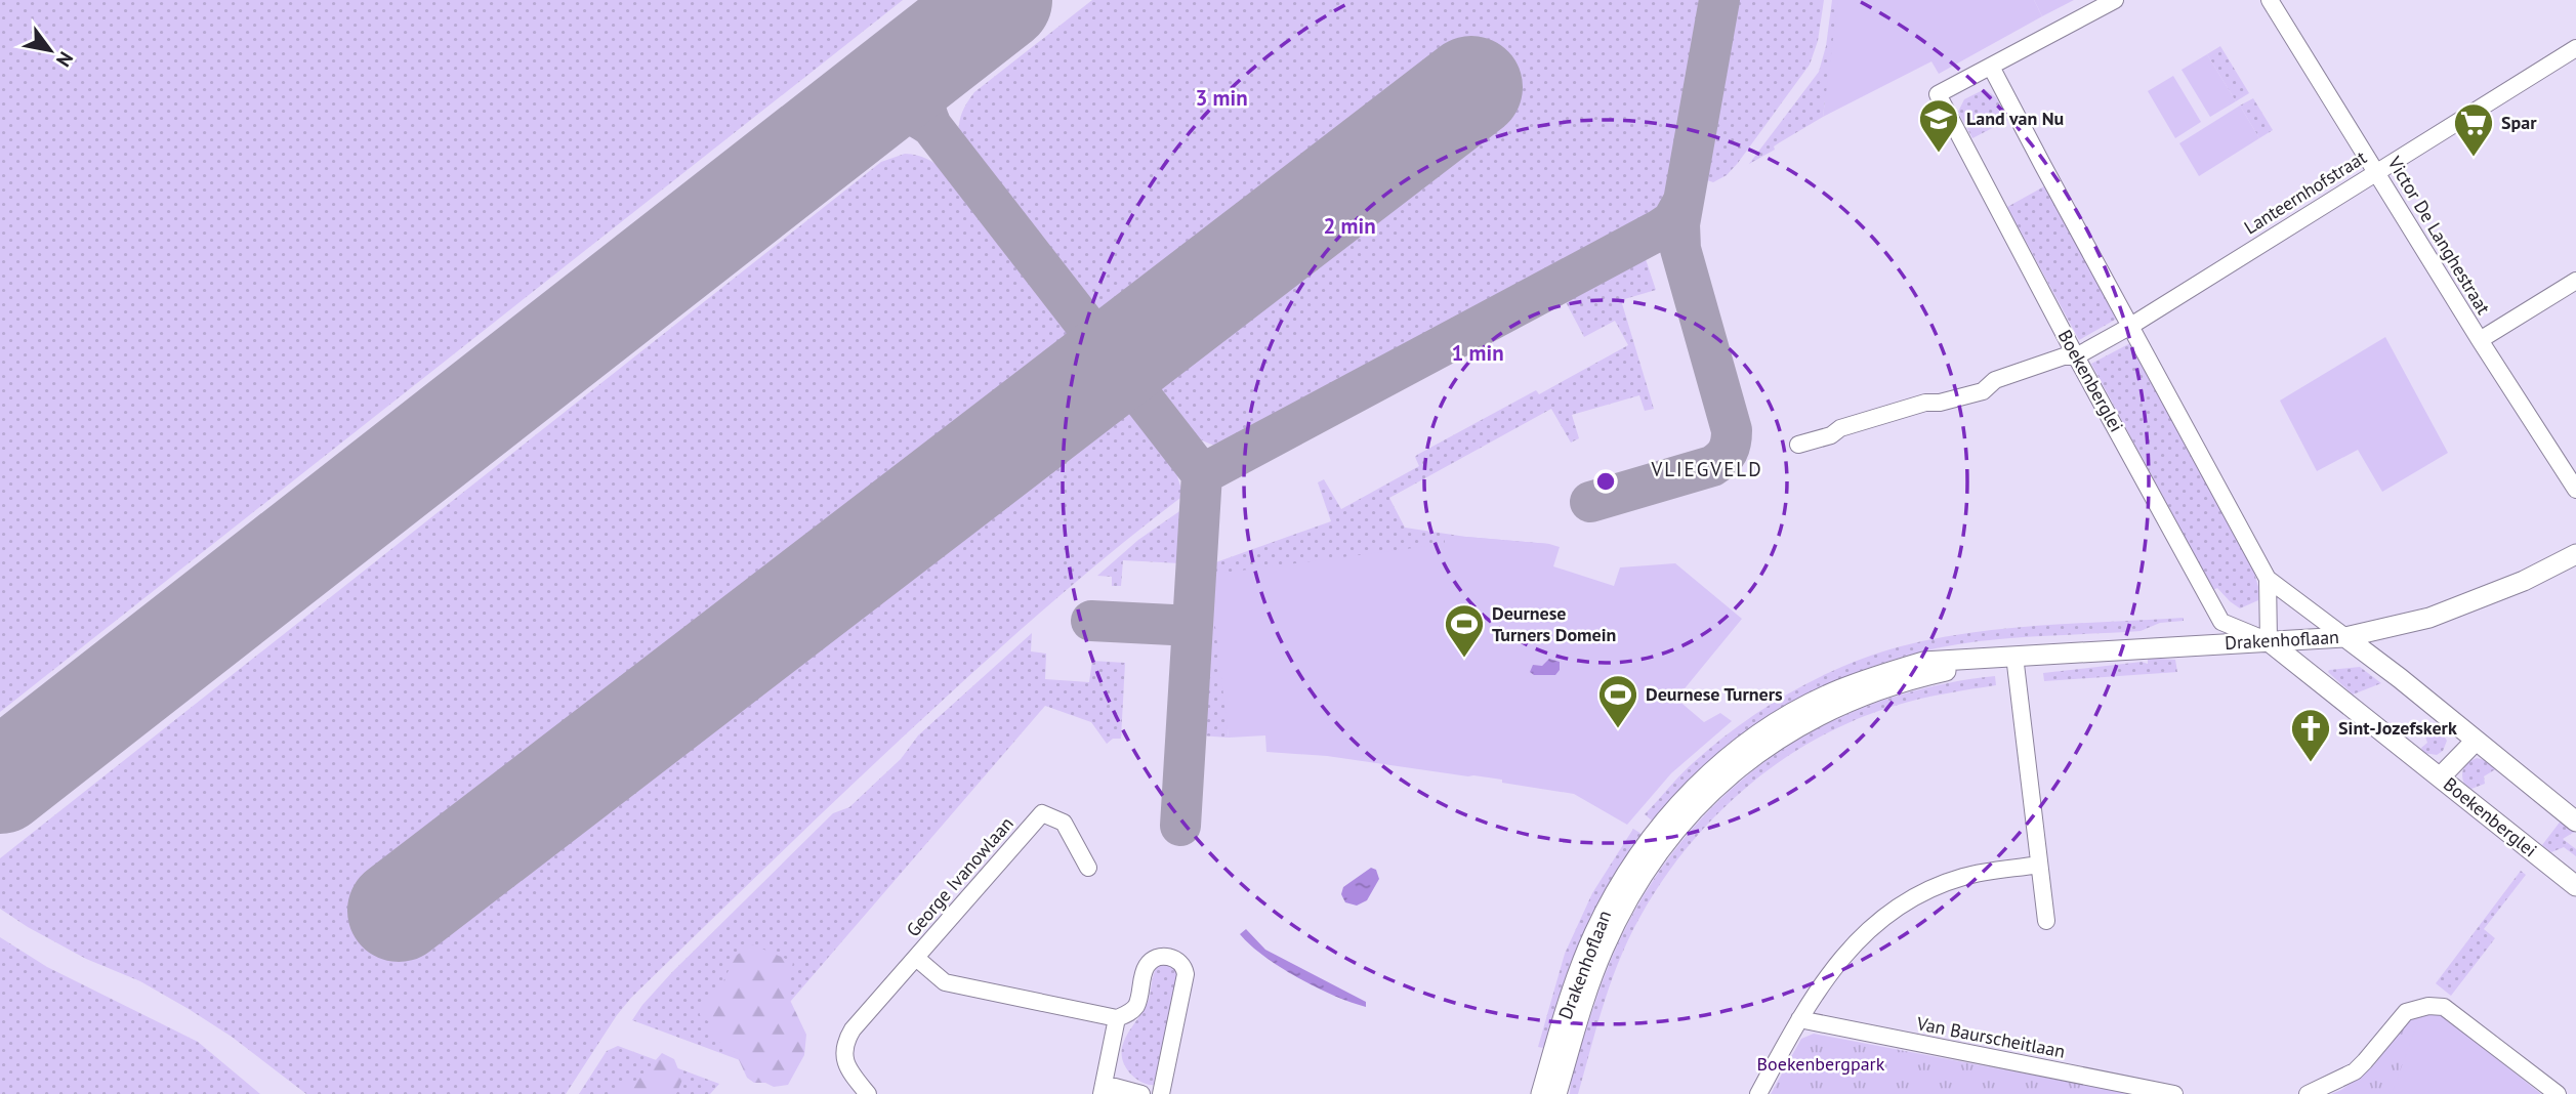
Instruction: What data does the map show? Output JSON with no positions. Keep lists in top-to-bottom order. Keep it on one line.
{"streets":{"street":["Lanteernhofstraat","Victor De Langhestraat","Boekenberglei","Drakenhoflaan","George Ivanowlaan","Van Baurscheitlaan"]},"crossings":[["Lanteernhofstraat","Victor De Langhestraat"],["Lanteernhofstraat","Boekenberglei"],["Boekenberglei","Drakenhoflaan"]],"districts":["VLIEGVELD"],"parks":["Boekenbergpark"],"places":{"school or university":["Land van Nu"],"supermarket":["Spar"],"sports":["Deurnese Turners Domein","Deurnese Turners"],"church":["Sint-Jozefskerk"]},"north":"bottom right","rings":["3 min","2 min","1 min"]}
